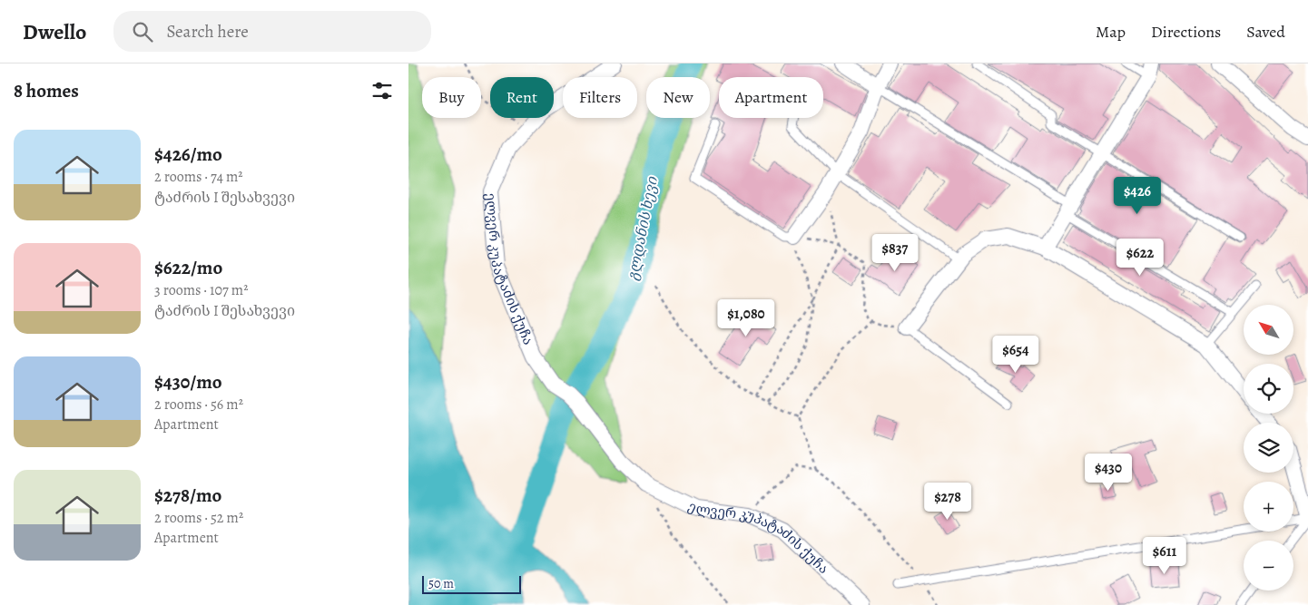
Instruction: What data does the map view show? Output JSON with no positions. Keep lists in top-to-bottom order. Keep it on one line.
{"streets":{"street":["ელვერ კუპატაძის ქუჩა"]},"water":["გლდანის ხევი"],"scale_bar":"50 m","north":"top left","page":{"header":"Dwello","search":"Search here","nav":["Map","Directions","Saved"],"heading":"8 homes","chip":["Buy","Rent","Filters","New","Apartment"],"list":[{"name":"$426/mo","note":"2 rooms · 74 m² · ტაძრის I შესახვევი"},{"name":"$622/mo","note":"3 rooms · 107 m² · ტაძრის I შესახვევი"},{"name":"$430/mo","note":"2 rooms · 56 m² · Apartment"},{"name":"$278/mo","note":"2 rooms · 52 m² · Apartment"}],"price":["$426","$837","$622","$1,080","$654","$430","$278","$611"],"map_buttons":["+","−"],"scale":"50 m"}}
